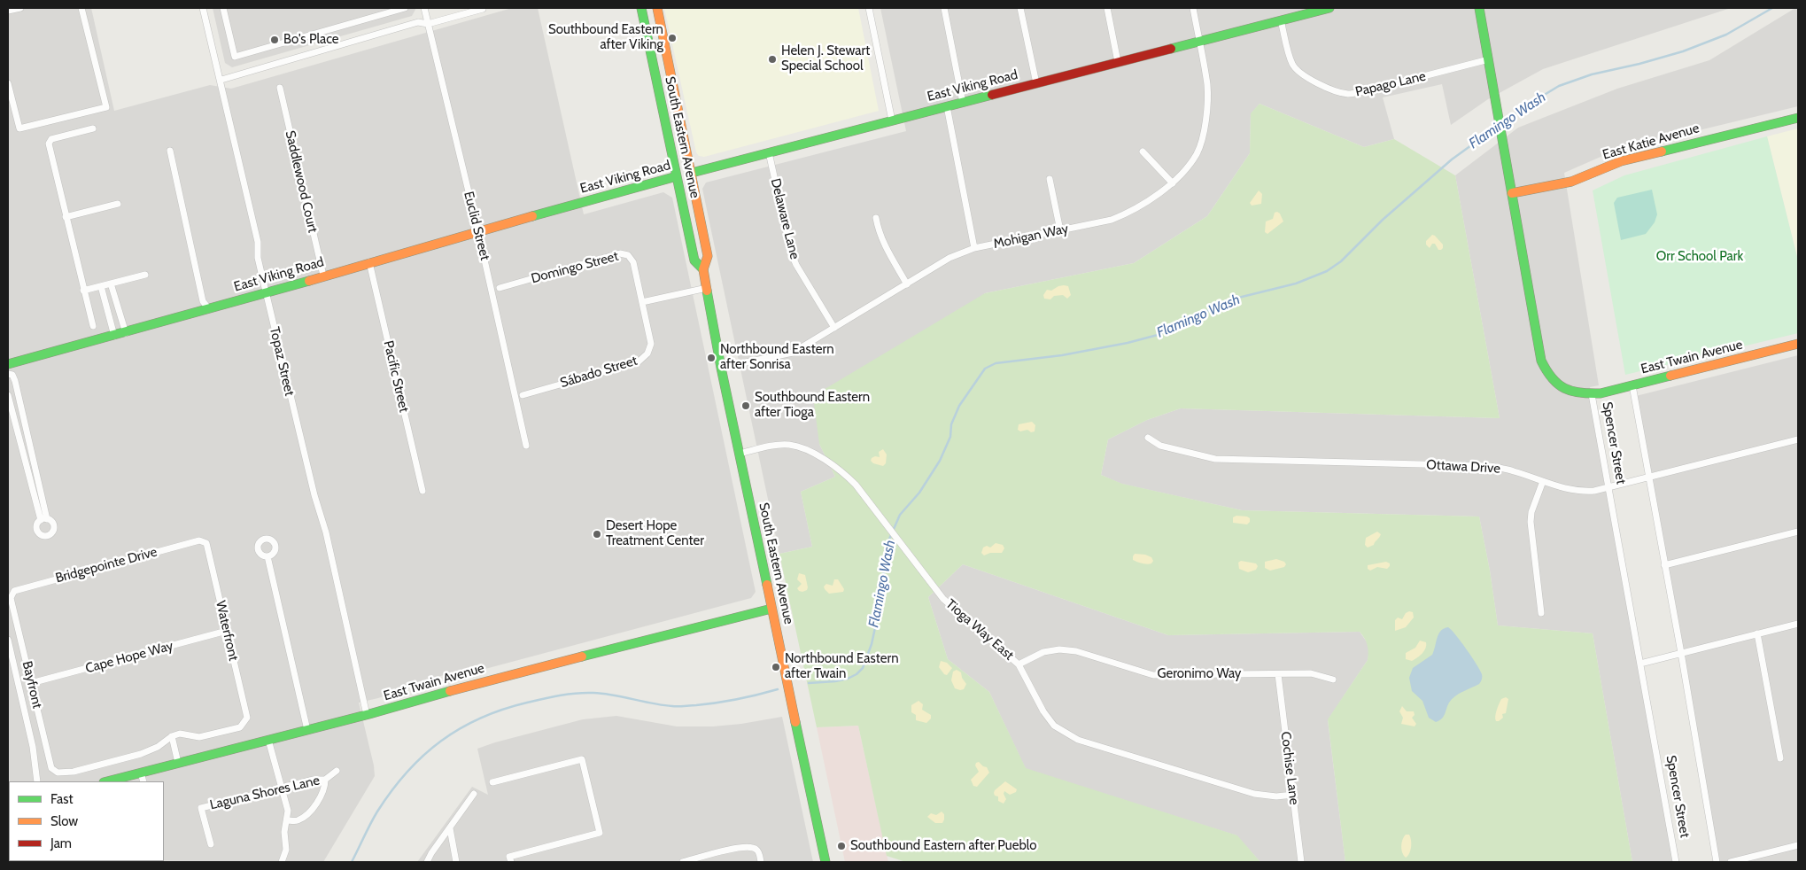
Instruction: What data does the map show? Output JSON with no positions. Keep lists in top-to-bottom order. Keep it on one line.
{"streets":{"street":["Papago Lane","East Viking Road","South Eastern Avenue","East Katie Avenue","Saddlewood Court","Delaware Lane","Euclid Street","Mohigan Way","Domingo Street","East Twain Avenue","Topaz Street","Sábado Street","Pacific Street","Spencer Street","Ottawa Drive","Bridgepointe Drive","Tioga Way East","Waterfront","Cape Hope Way","Geronimo Way","Bayfront","Cochise Lane","Laguna Shores Lane"]},"crossings":[["Papago Lane","East Viking Road"],["Papago Lane","Spencer Street"],["East Viking Road","South Eastern Avenue"],["East Viking Road","Saddlewood Court"],["East Viking Road","Delaware Lane"],["East Viking Road","Euclid Street"],["East Viking Road","Mohigan Way"],["East Viking Road","Topaz Street"],["East Viking Road","Pacific Street"],["South Eastern Avenue","Mohigan Way"],["South Eastern Avenue","East Twain Avenue"],["South Eastern Avenue","Tioga Way East"],["East Katie Avenue","Spencer Street"],["Delaware Lane","Mohigan Way"],["Domingo Street","Sábado Street"],["East Twain Avenue","Topaz Street"],["East Twain Avenue","Spencer Street"],["Spencer Street","Ottawa Drive"],["Bridgepointe Drive","Waterfront"],["Bridgepointe Drive","Bayfront"],["Tioga Way East","Geronimo Way"],["Tioga Way East","Cochise Lane"],["Waterfront","Cape Hope Way"],["Waterfront","Bayfront"],["Cape Hope Way","Bayfront"],["Geronimo Way","Cochise Lane"]],"water":["Flamingo Wash"],"parks":["Orr School Park"],"places":["Southbound Eastern after Viking","Bo's Place","Helen J. Stewart Special School","Northbound Eastern after Sonrisa","Southbound Eastern after Tioga","Desert Hope Treatment Center","Northbound Eastern after Twain","Southbound Eastern after Pueblo"],"legend":["Fast","Slow","Jam"]}
